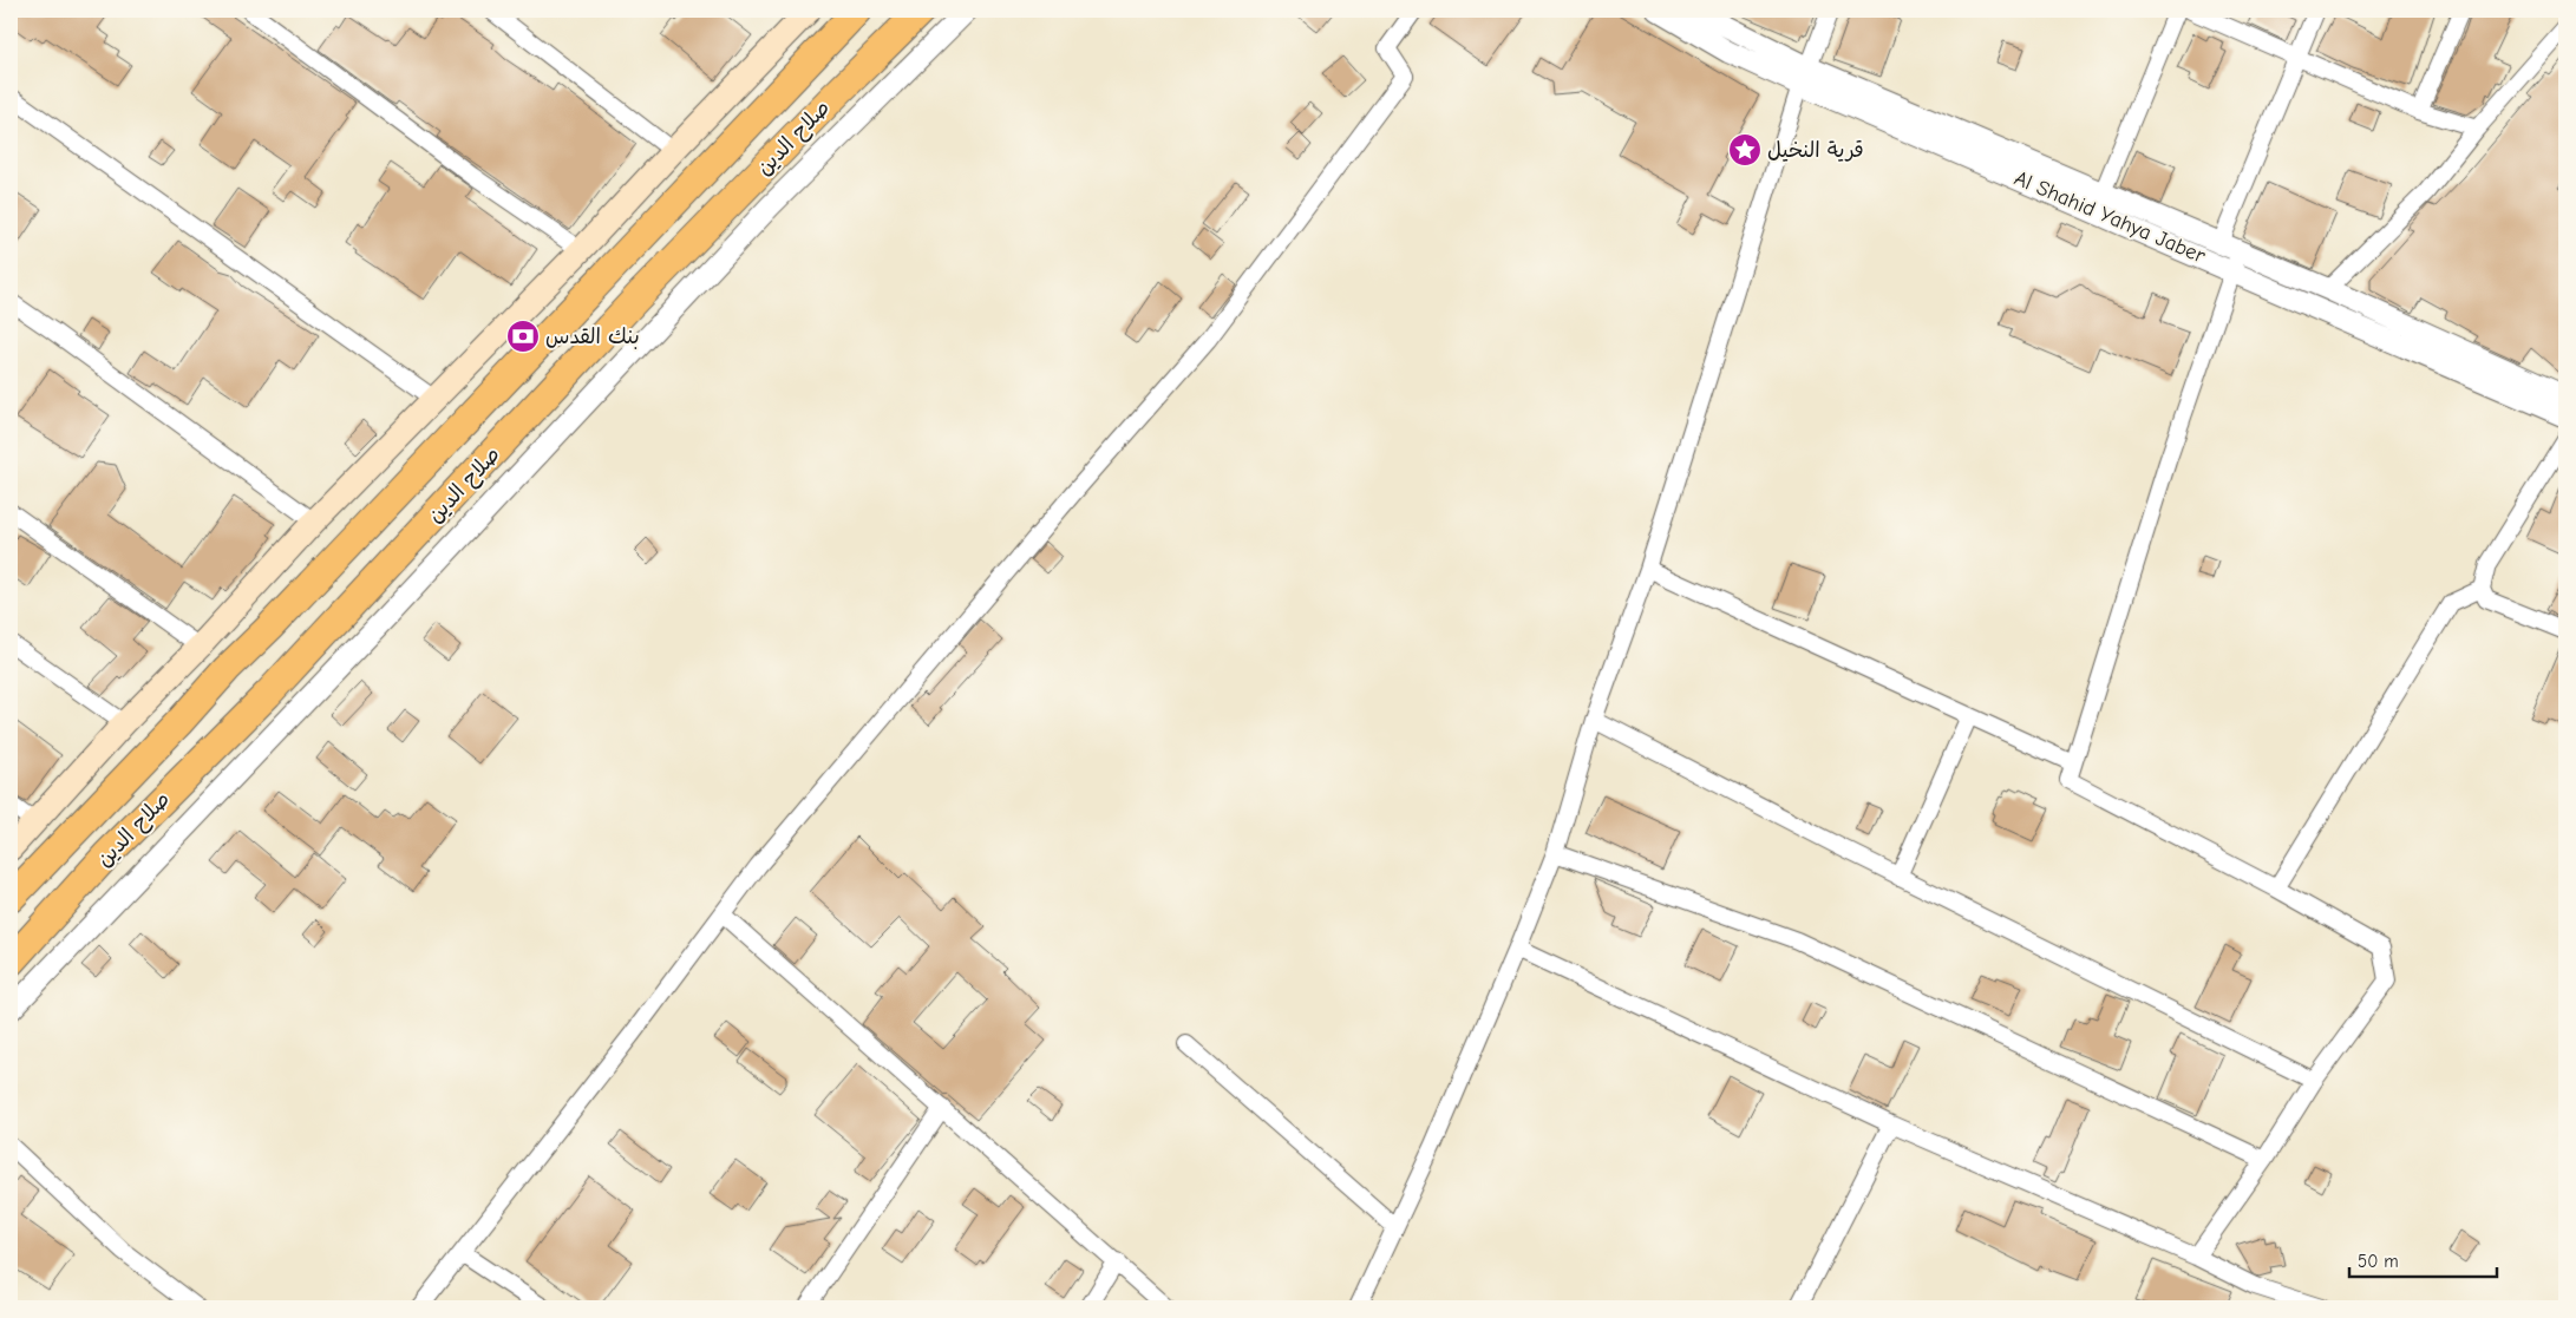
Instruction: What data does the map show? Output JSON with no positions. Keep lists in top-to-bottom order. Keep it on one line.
{"streets":{"highway":["صلاح الدين"],"street":["Al Shahid Yahya Jaber"]},"places":{"place":["قرية النخيل"],"bank":["بنك القدس"]},"scale_bar":"50 m"}
